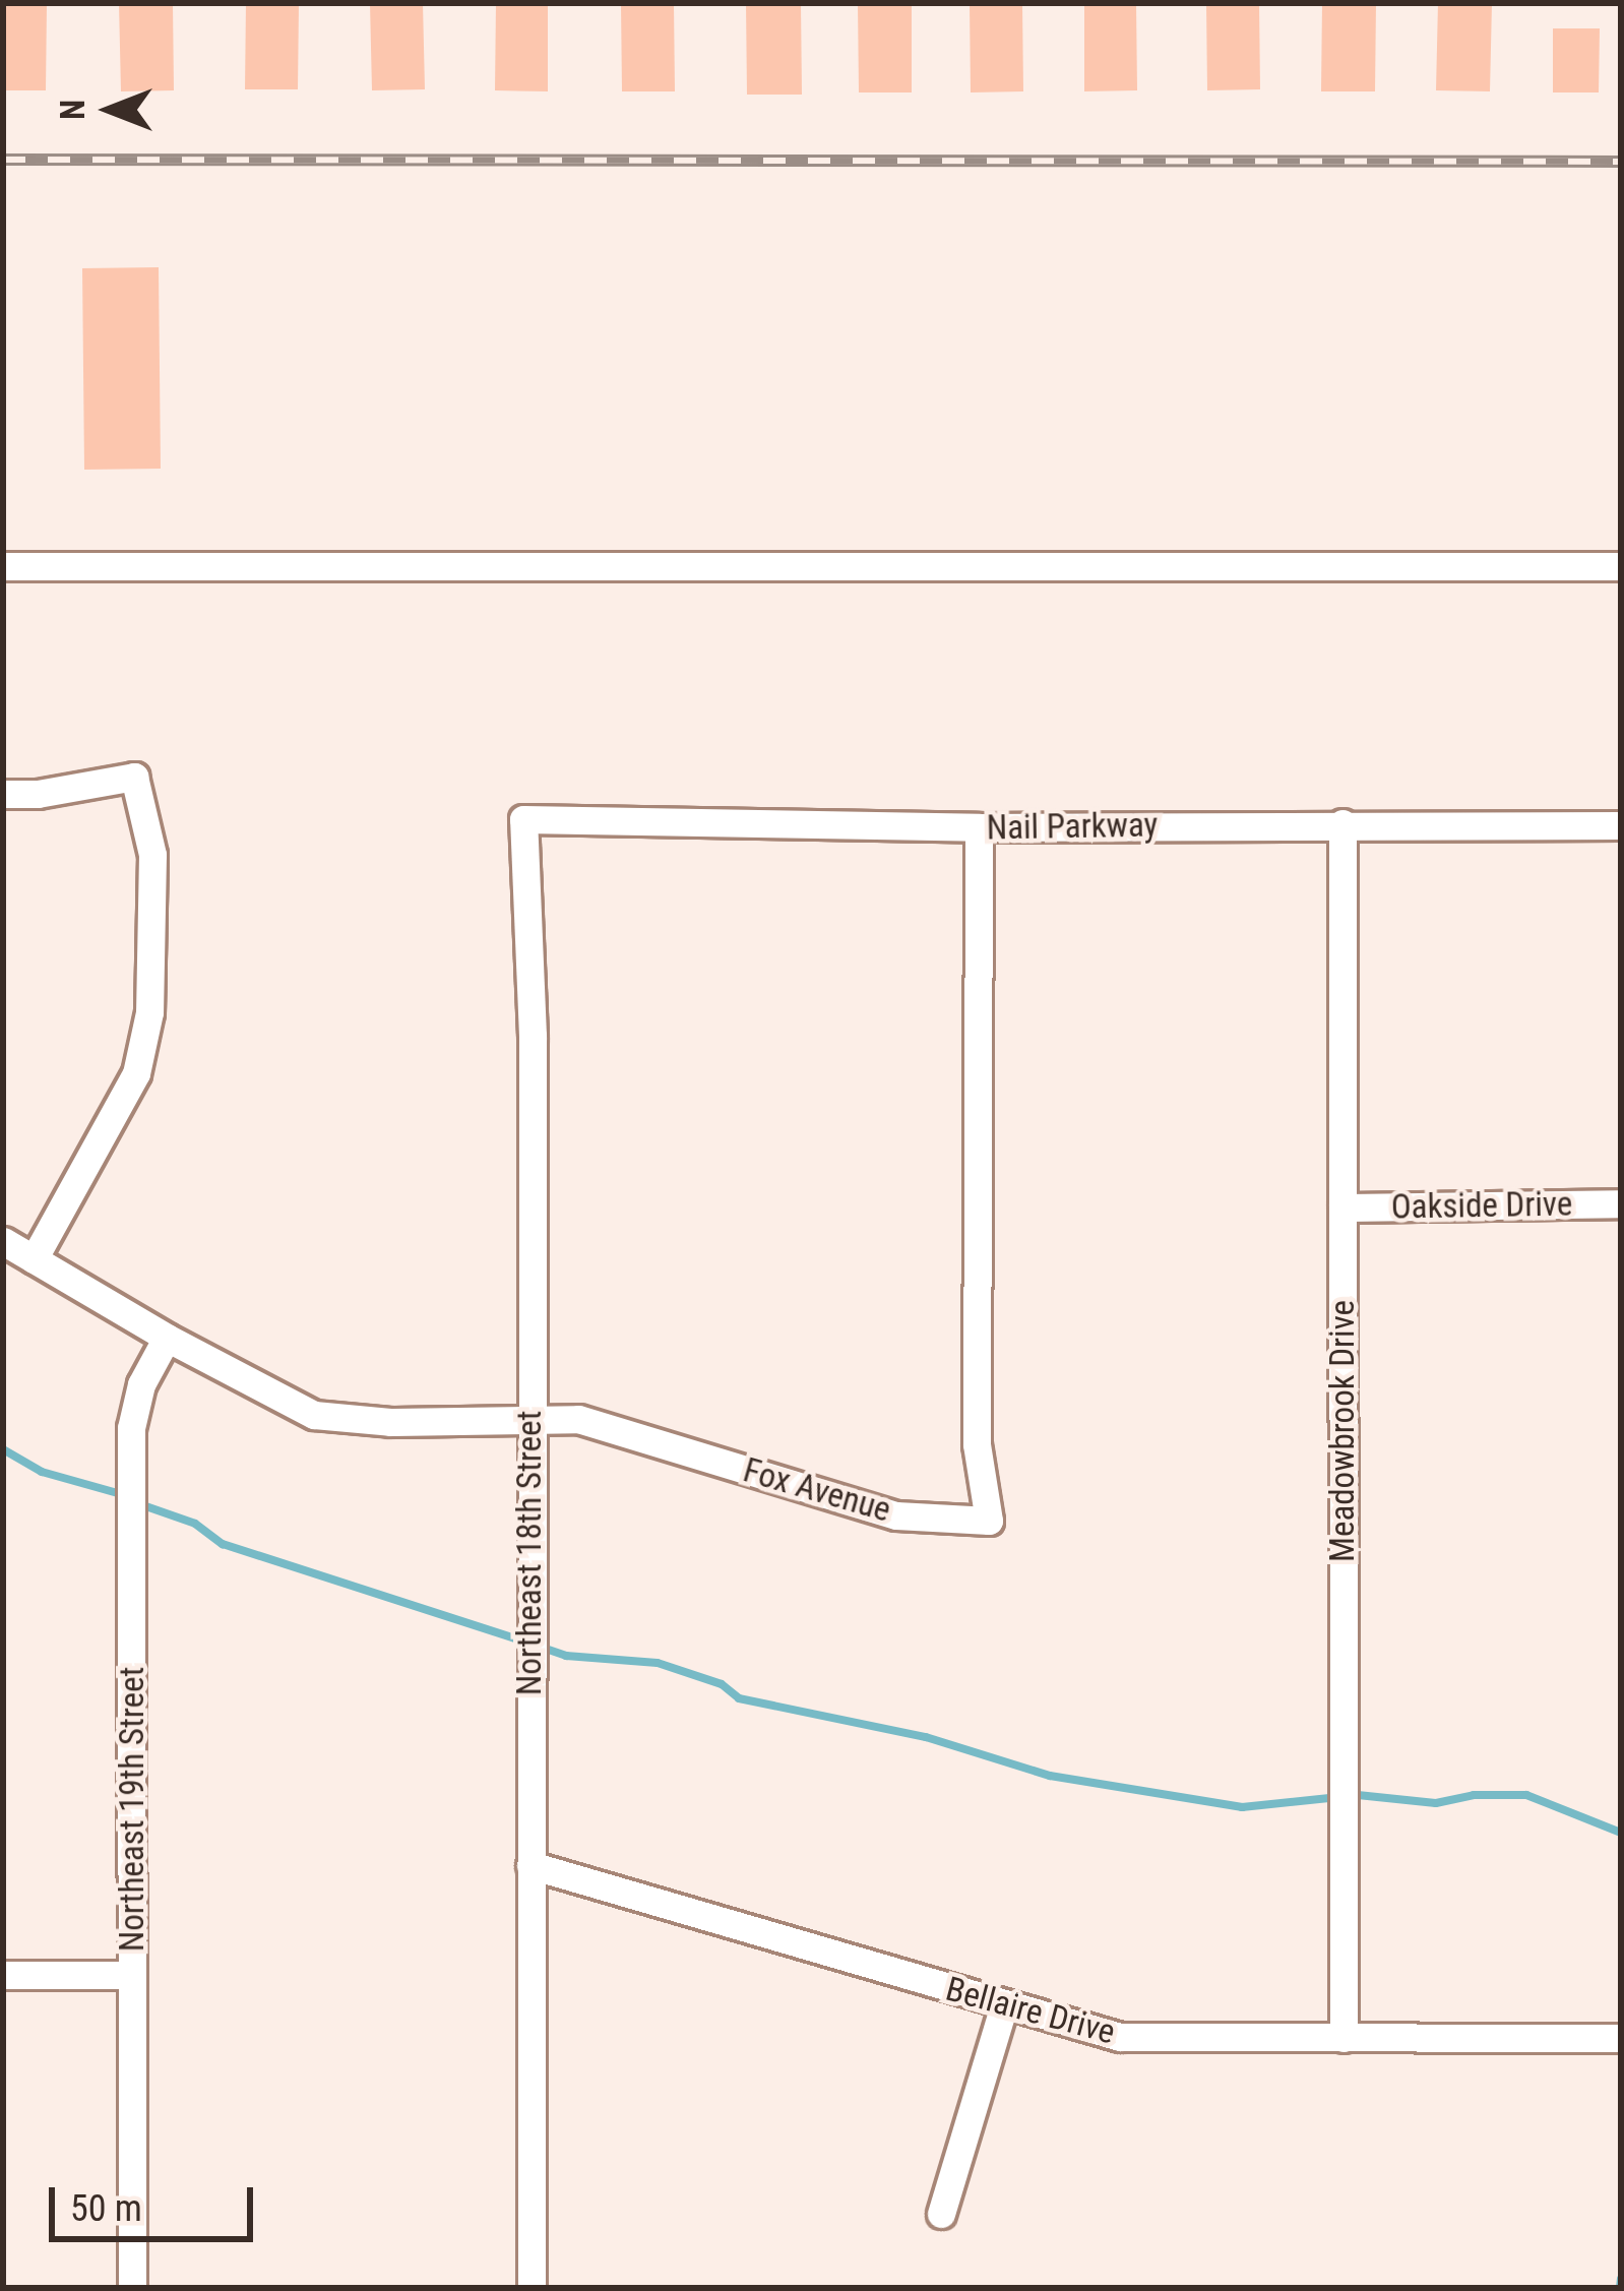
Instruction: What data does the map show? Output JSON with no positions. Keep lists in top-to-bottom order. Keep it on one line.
{"streets":{"street":["Nail Parkway","Oakside Drive","Meadowbrook Drive","Fox Avenue","Northeast 18th Street","Northeast 19th Street","Bellaire Drive"]},"crossings":[["Nail Parkway","Meadowbrook Drive"],["Nail Parkway","Fox Avenue"],["Nail Parkway","Northeast 18th Street"],["Oakside Drive","Meadowbrook Drive"],["Meadowbrook Drive","Bellaire Drive"],["Fox Avenue","Northeast 18th Street"],["Fox Avenue","Northeast 19th Street"],["Northeast 18th Street","Bellaire Drive"]],"scale_bar":"50 m","north":"left"}
